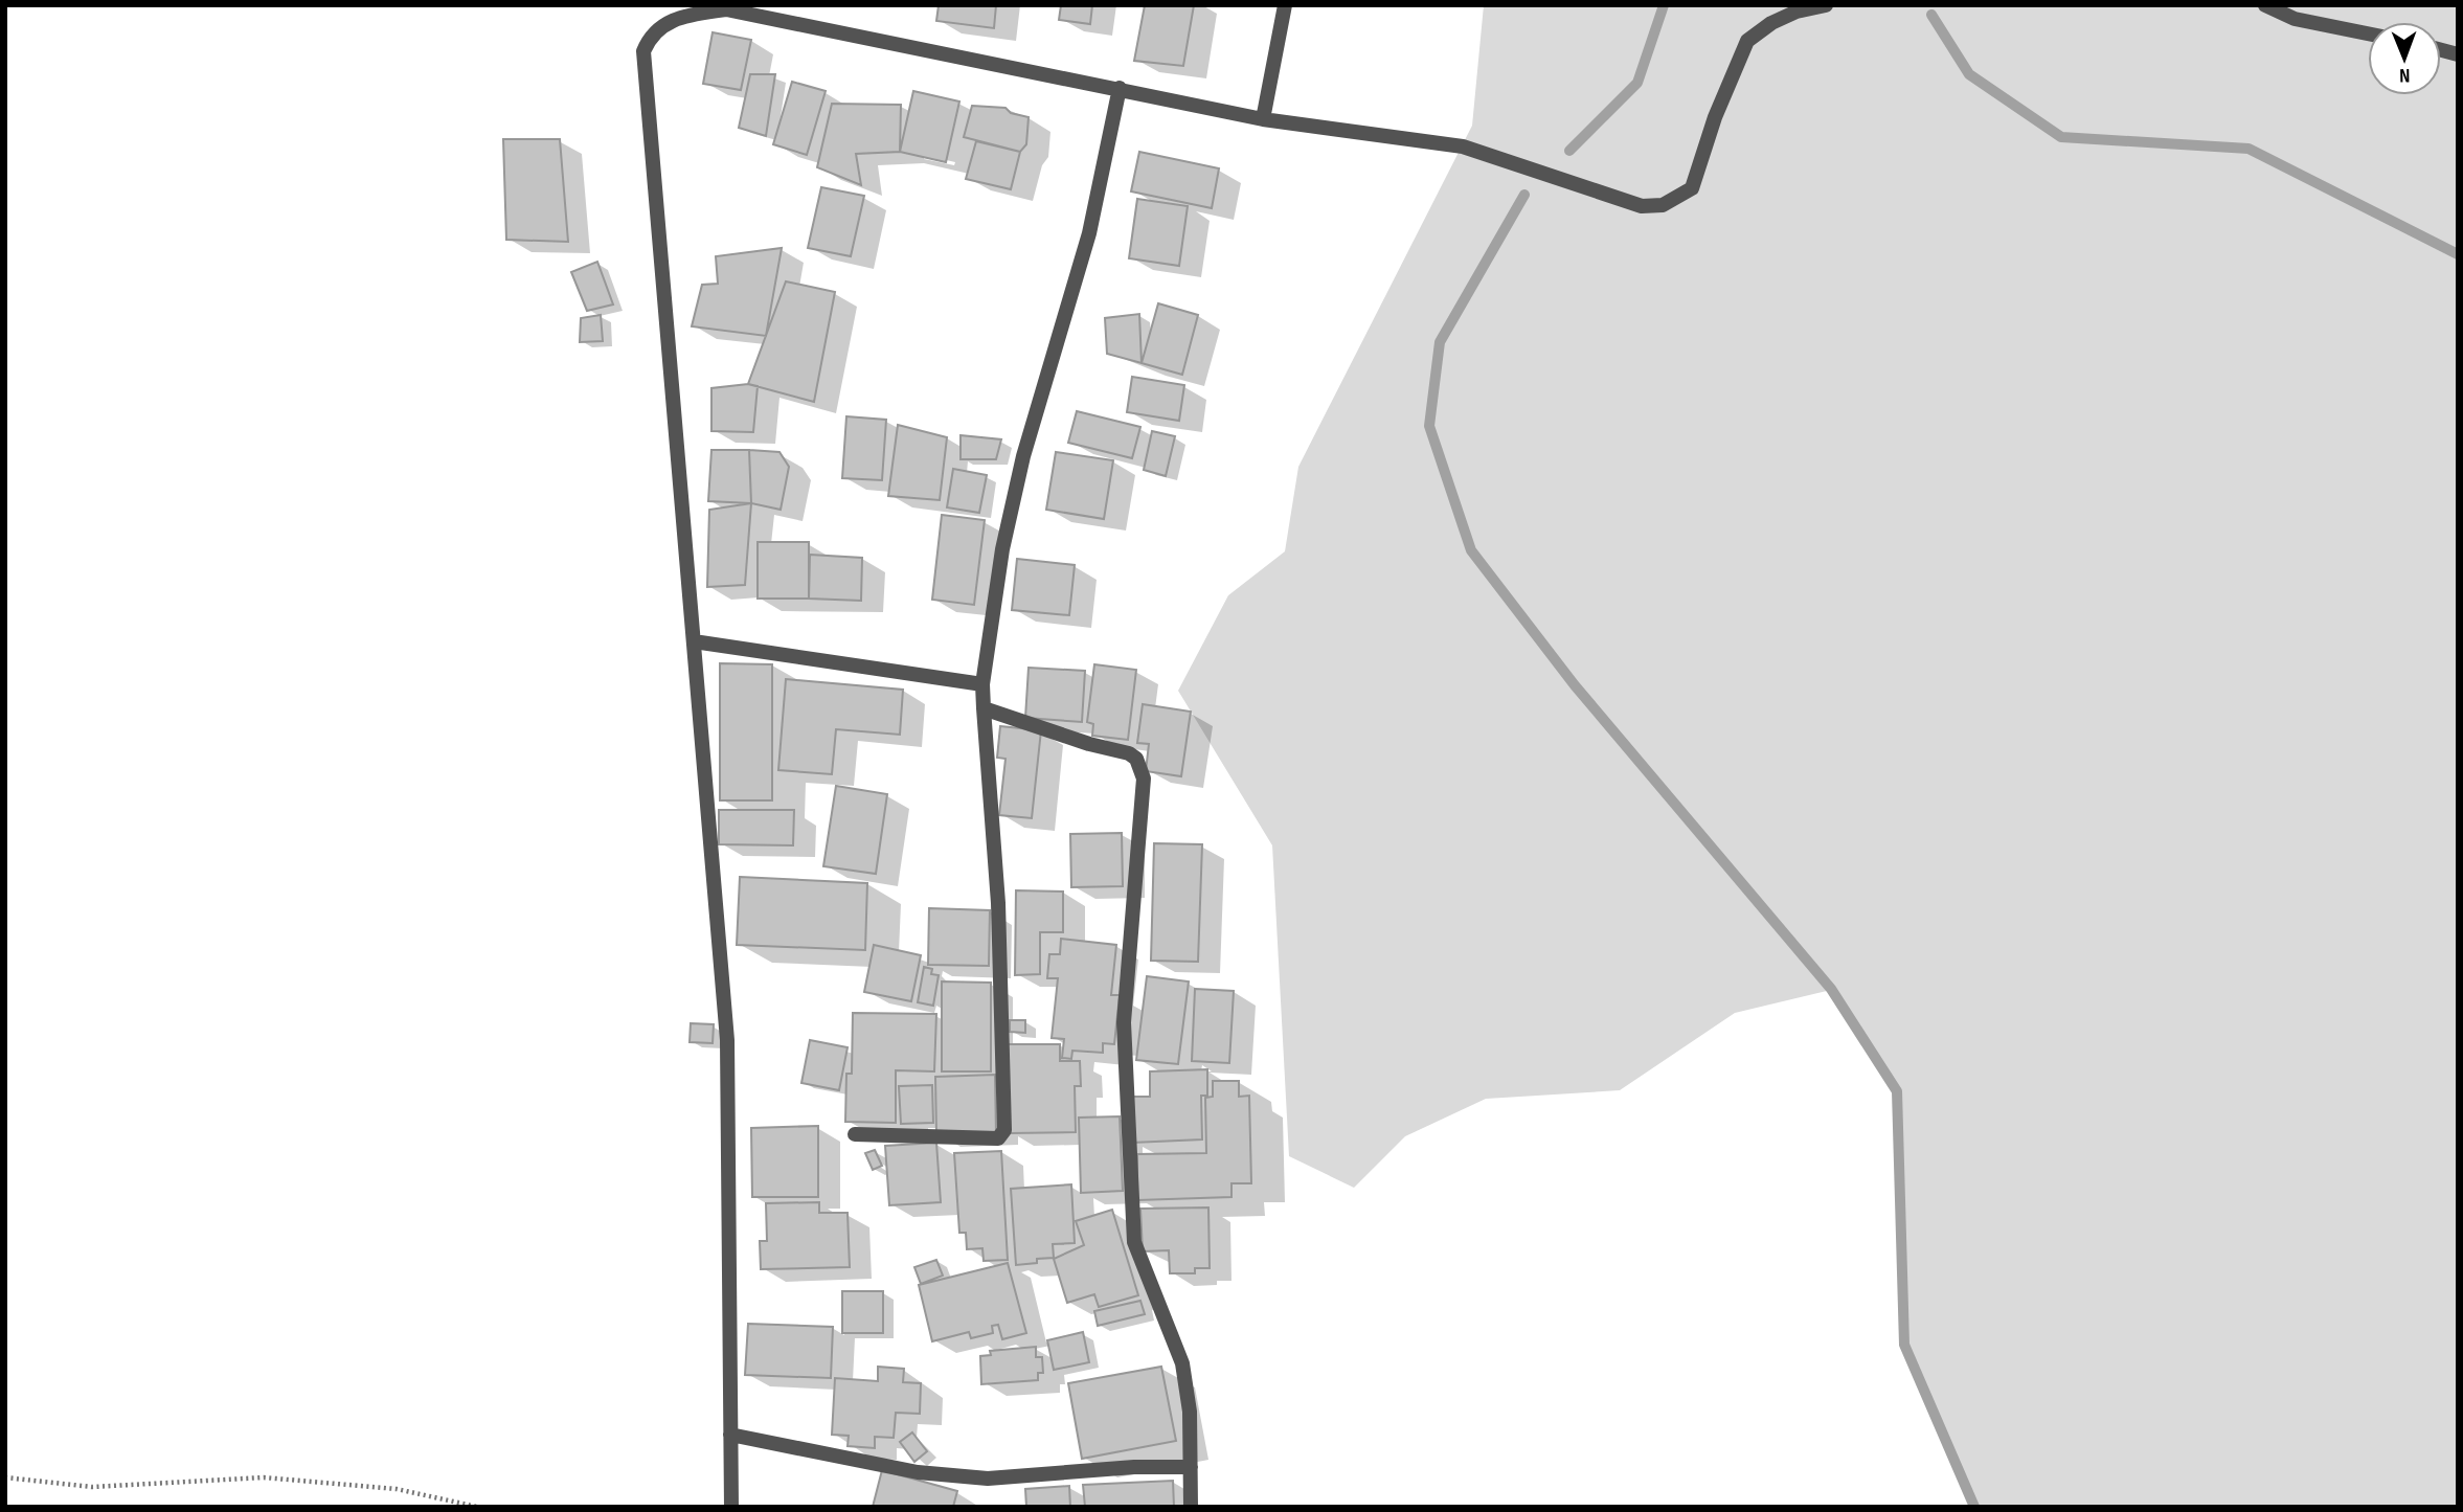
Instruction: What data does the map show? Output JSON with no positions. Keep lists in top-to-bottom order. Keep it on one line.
{"north":"bottom"}
